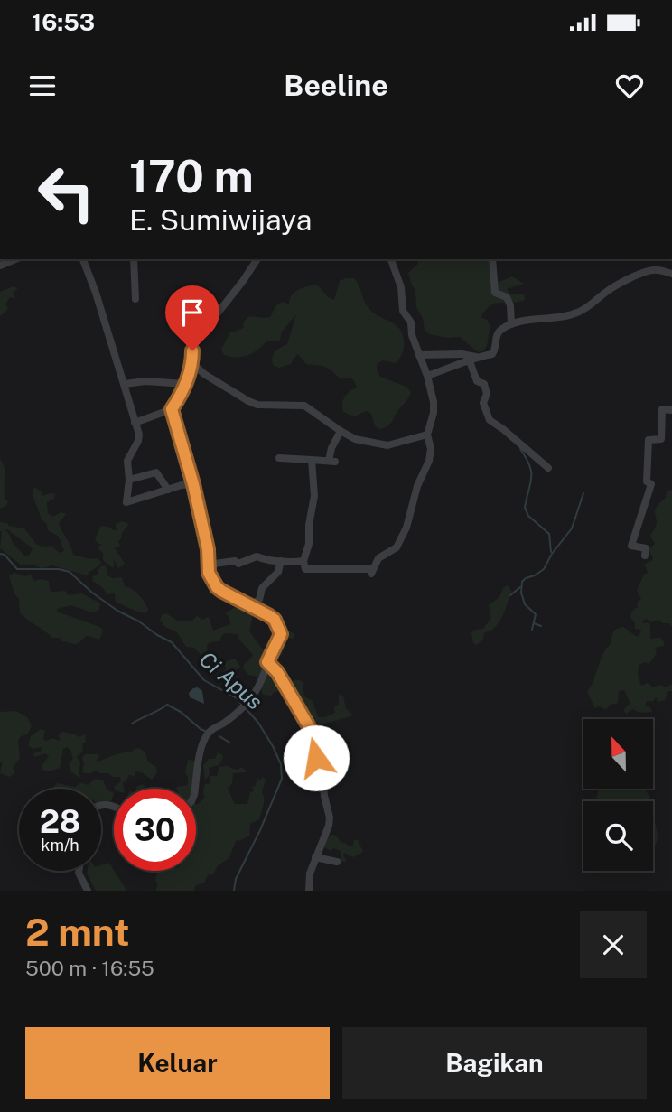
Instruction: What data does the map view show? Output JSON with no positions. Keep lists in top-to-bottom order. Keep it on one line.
{"water":["Ci Apus"],"north":"top","page":{"status":"16:53","header":"Beeline","turn":["170 m","E. Sumiwijaya"],"speed":"28 km/h","limit":"30","heading":["2 mnt","500 m · 16:55"],"buttons":["Keluar","Bagikan"]}}
